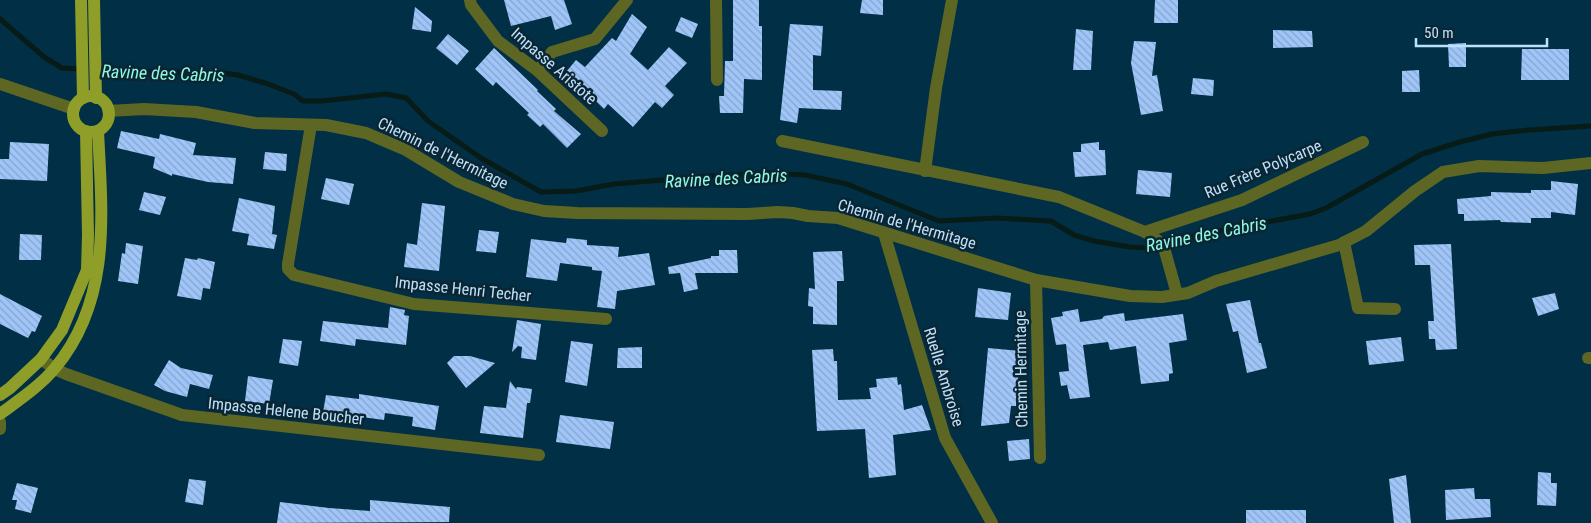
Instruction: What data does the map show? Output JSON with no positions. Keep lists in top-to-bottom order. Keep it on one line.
{"streets":{"street":["Impasse Aristote","Chemin de l'Hermitage","Rue Frère Polycarpe","Impasse Henri Techer","Chemin Hermitage","Ruelle Ambroise","Impasse Helene Boucher"]},"crossings":[["Chemin de l'Hermitage","Impasse Henri Techer"],["Chemin de l'Hermitage","Chemin Hermitage"],["Chemin de l'Hermitage","Ruelle Ambroise"]],"water":["Ravine des Cabris"],"scale_bar":"50 m"}
